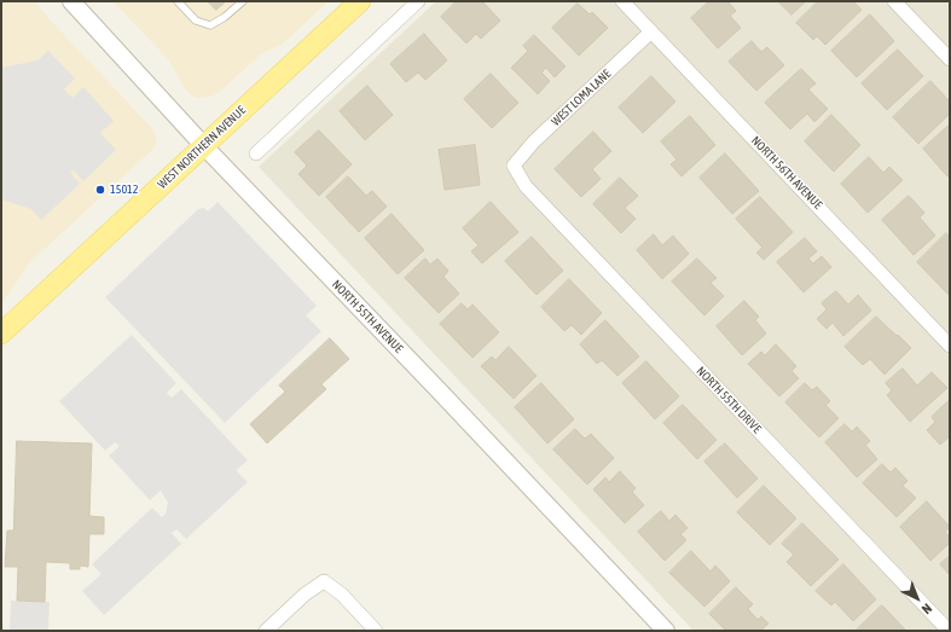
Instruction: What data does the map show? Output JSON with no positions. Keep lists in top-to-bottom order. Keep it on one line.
{"streets":{"main road":["WEST NORTHERN AVENUE"],"street":["WEST LOMA LANE","NORTH 56TH AVENUE","NORTH 55TH AVENUE","NORTH 55TH DRIVE"]},"crossings":[["WEST LOMA LANE","NORTH 56TH AVENUE"],["WEST LOMA LANE","NORTH 55TH DRIVE"],["WEST NORTHERN AVENUE","NORTH 55TH AVENUE"]],"places":["15012"],"north":"bottom right"}
